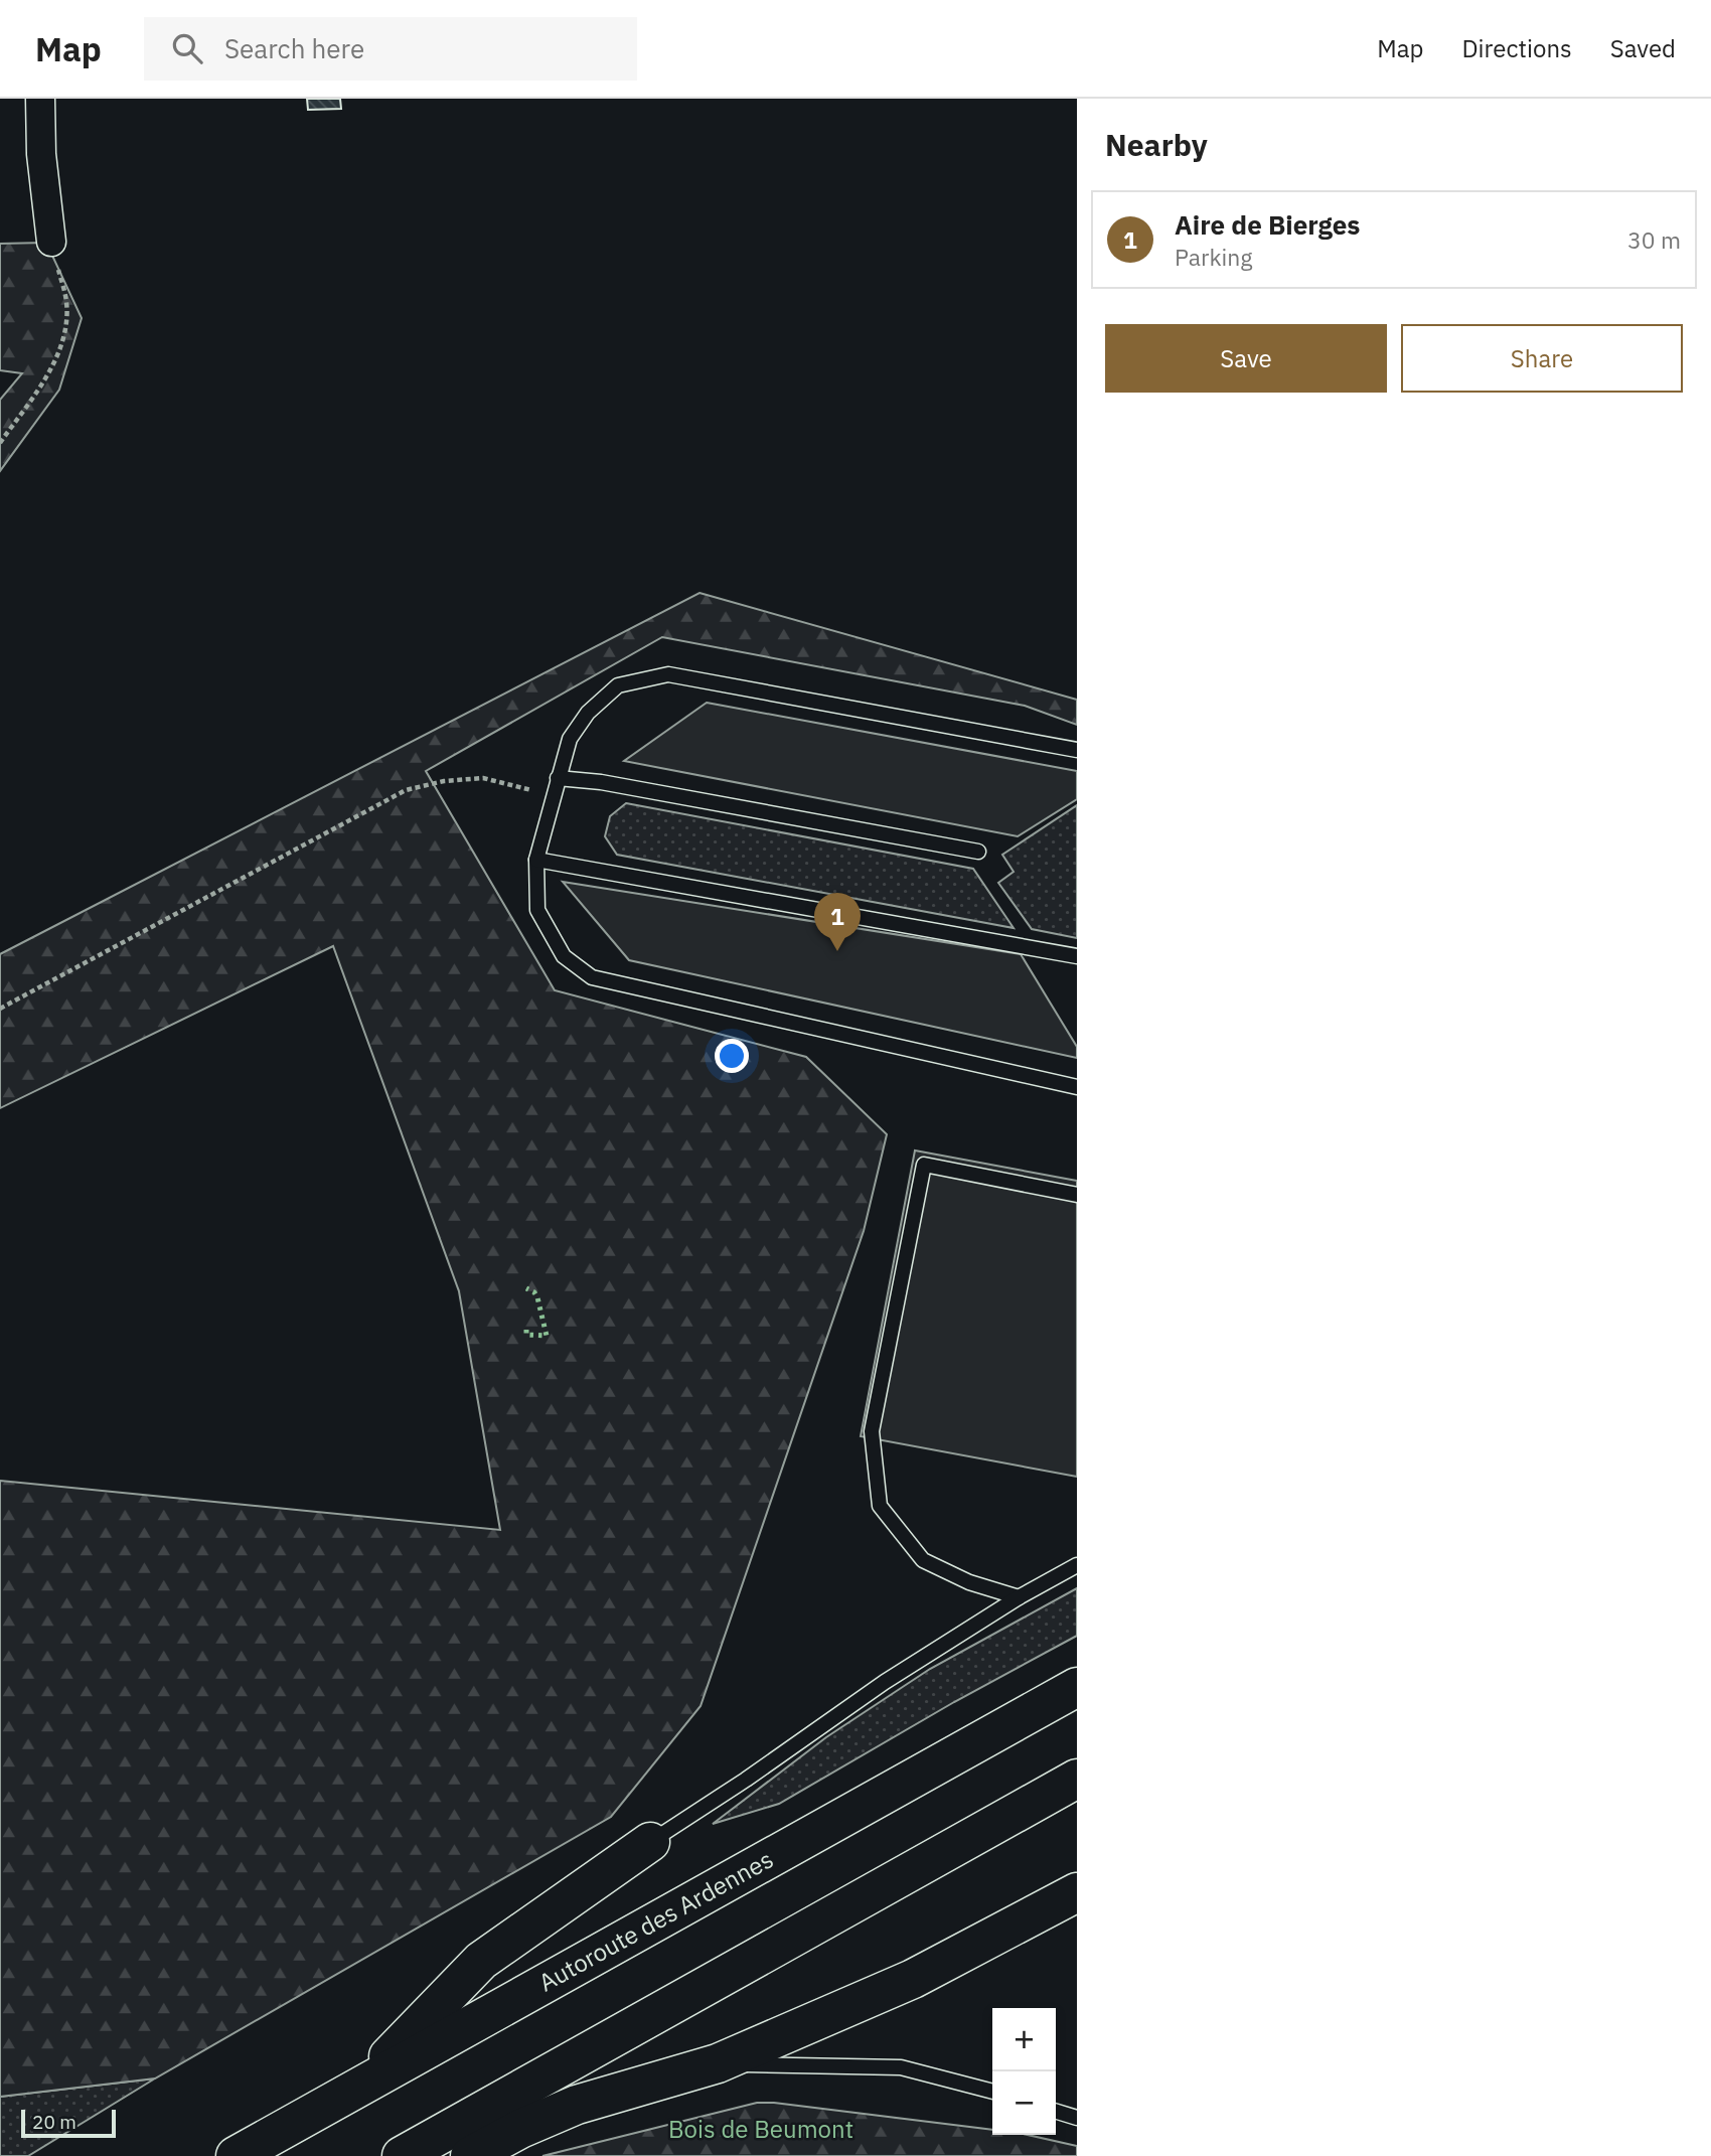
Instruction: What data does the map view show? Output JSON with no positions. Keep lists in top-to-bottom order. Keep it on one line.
{"streets":{"highway":["Autoroute des Ardennes"]},"parks":["Bois de Beumont"],"scale_bar":"20 m","page":{"header":"Map","search":"Search here","nav":["Map","Directions","Saved"],"heading":"Nearby","list":[{"mark":"1","name":"Aire de Bierges","note":"Parking","value":"30 m"}],"buttons":["Save","Share"],"pins":"1","map_buttons":["+","−"],"scale":"20 m"}}
